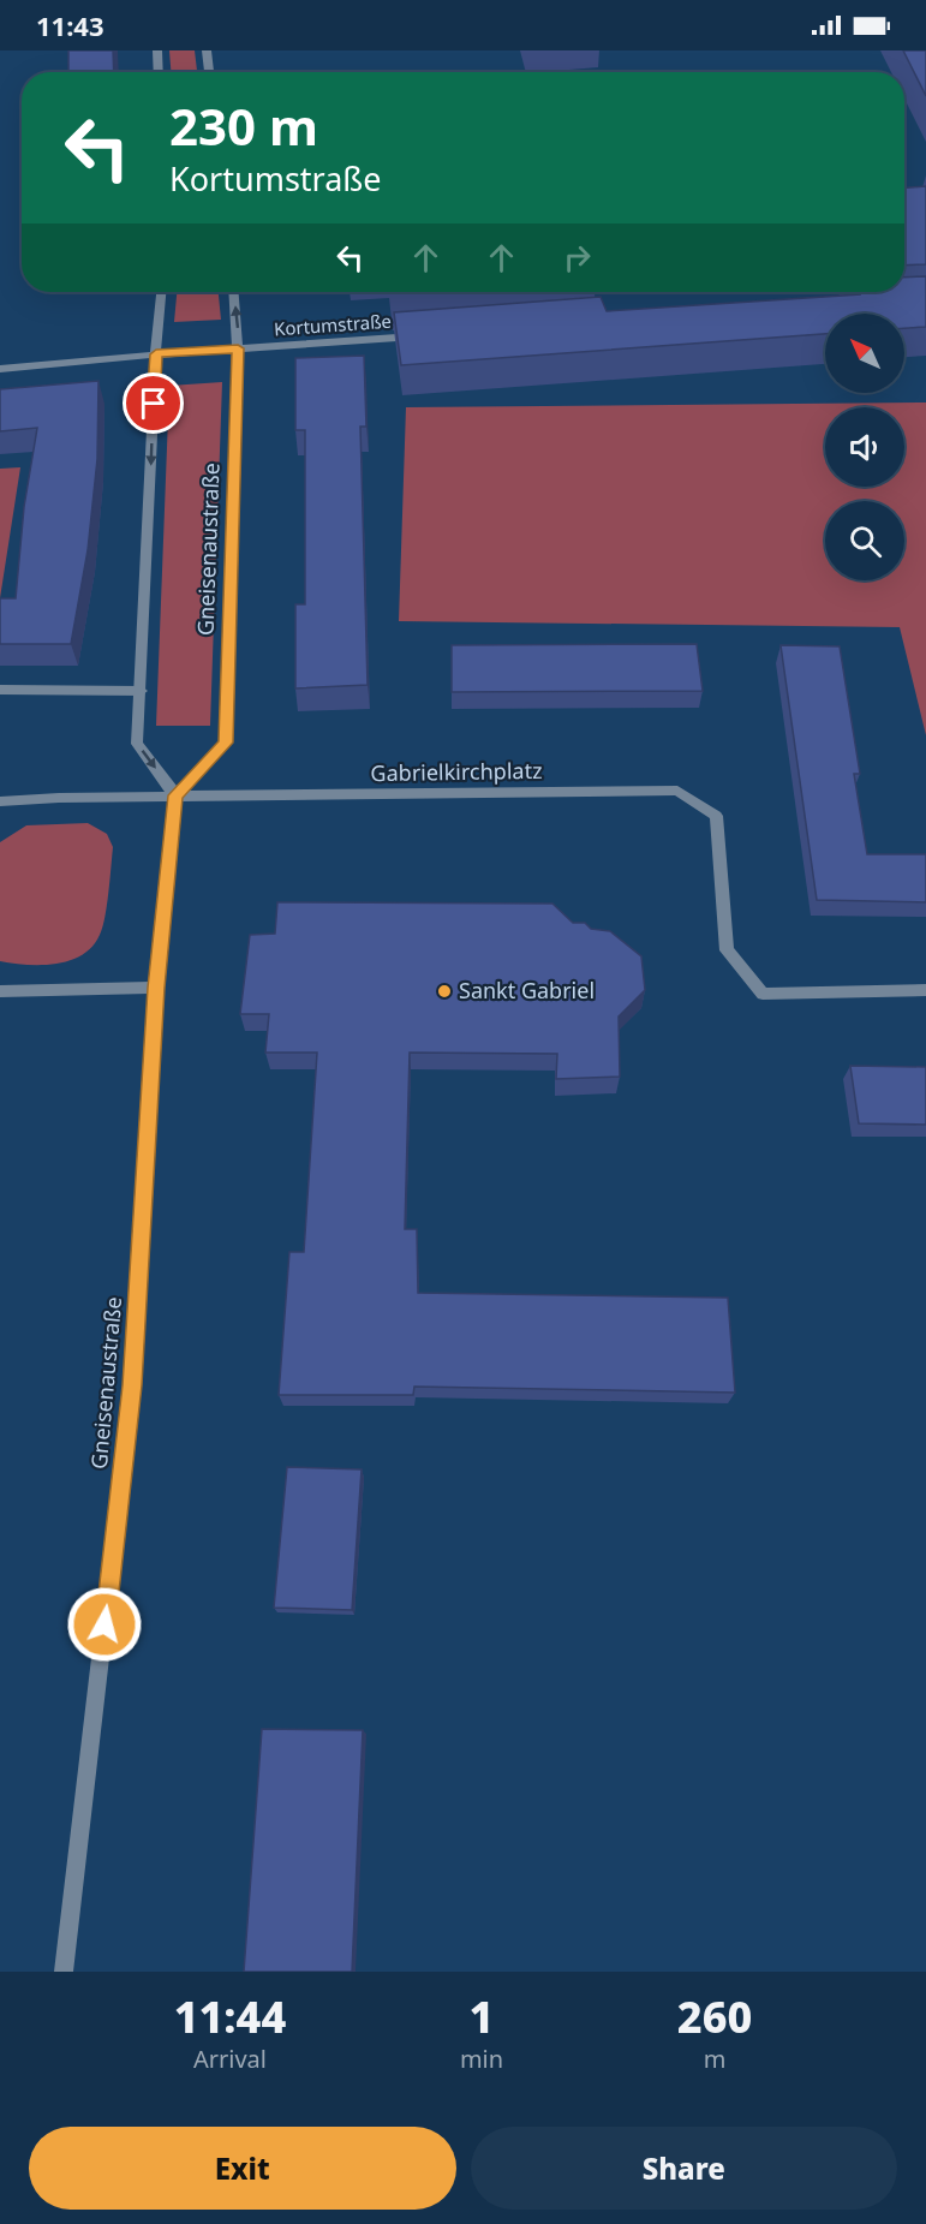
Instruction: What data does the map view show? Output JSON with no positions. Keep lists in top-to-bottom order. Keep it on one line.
{"streets":{"street":["Kortumstraße","Gneisenaustraße","Gabrielkirchplatz"]},"crossings":[["Kortumstraße","Gneisenaustraße"],["Gneisenaustraße","Gabrielkirchplatz"]],"places":["Sankt Gabriel"],"north":"top left","page":{"status":"11:43","turn":["230 m","Kortumstraße"],"eta":["11:44","Arrival","1","min","260","m"],"buttons":["Exit","Share"]}}
